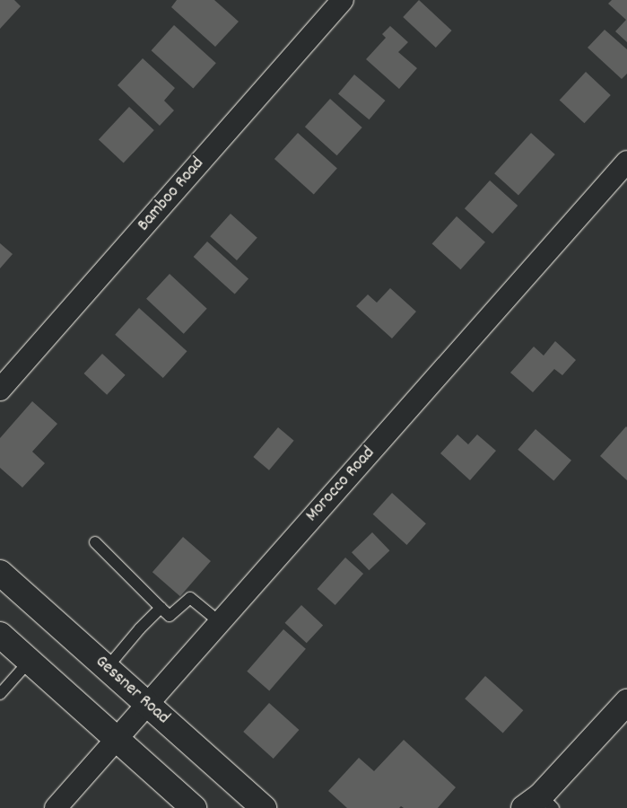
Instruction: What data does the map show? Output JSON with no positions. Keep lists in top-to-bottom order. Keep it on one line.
{"streets":{"main road":["Gessner Road"],"street":["Bamboo Road","Morocco Road"]},"crossings":[["Morocco Road","Gessner Road"]]}
